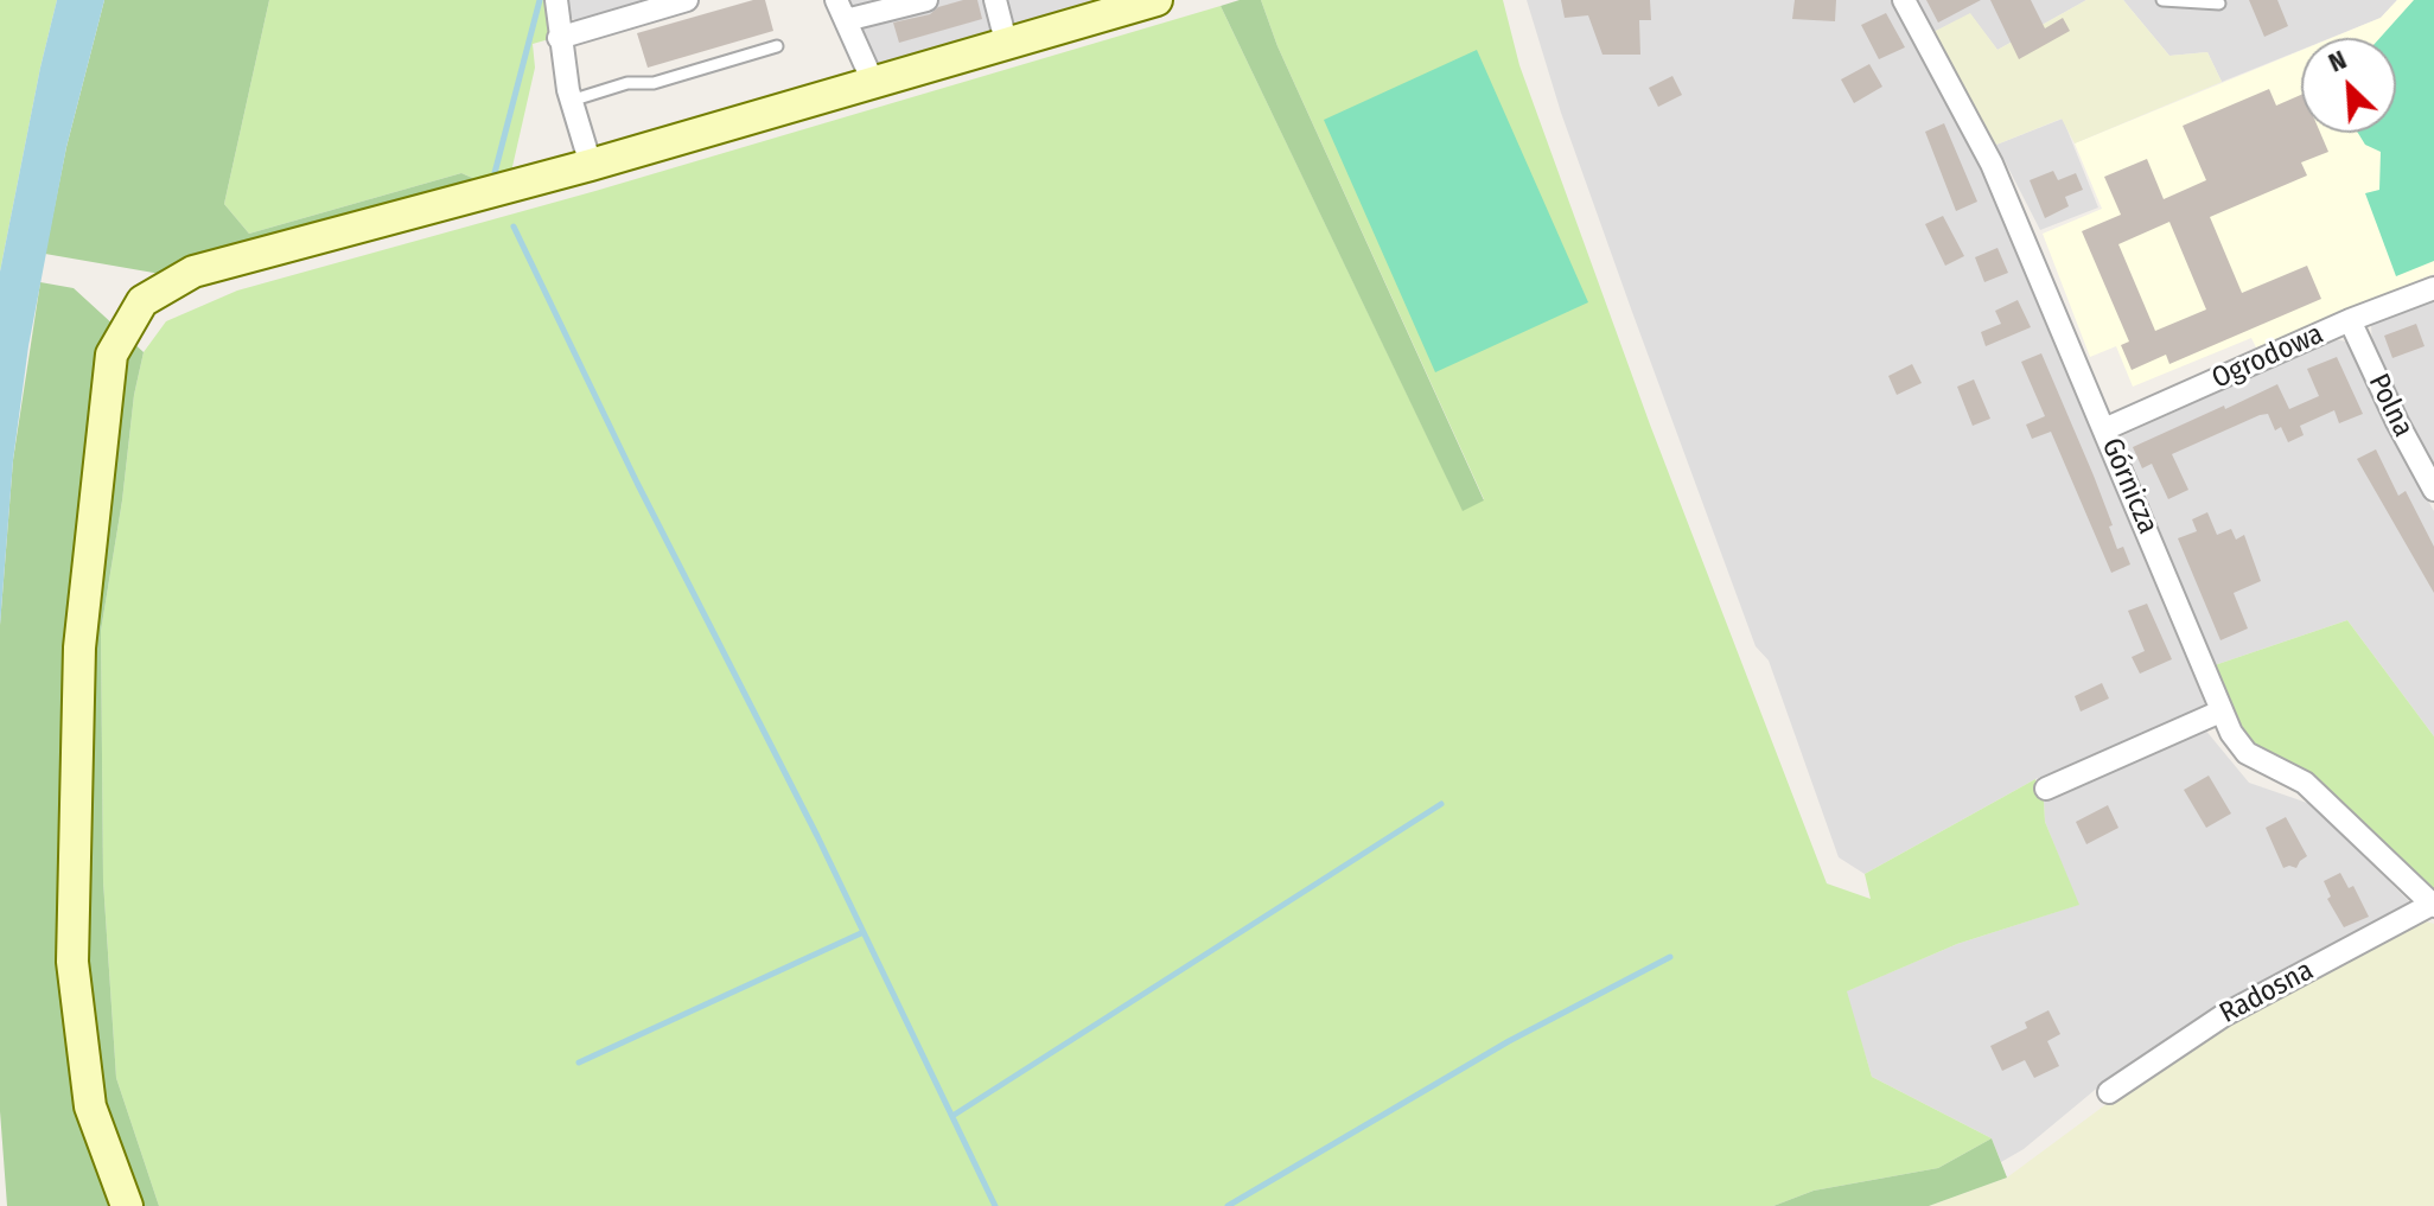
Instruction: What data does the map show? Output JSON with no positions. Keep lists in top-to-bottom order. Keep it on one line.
{"streets":{"street":["Ogrodowa","Polna","Górnicza","Radosna"]},"crossings":[["Ogrodowa","Polna"],["Ogrodowa","Górnicza"],["Górnicza","Radosna"]],"north":"top left"}
